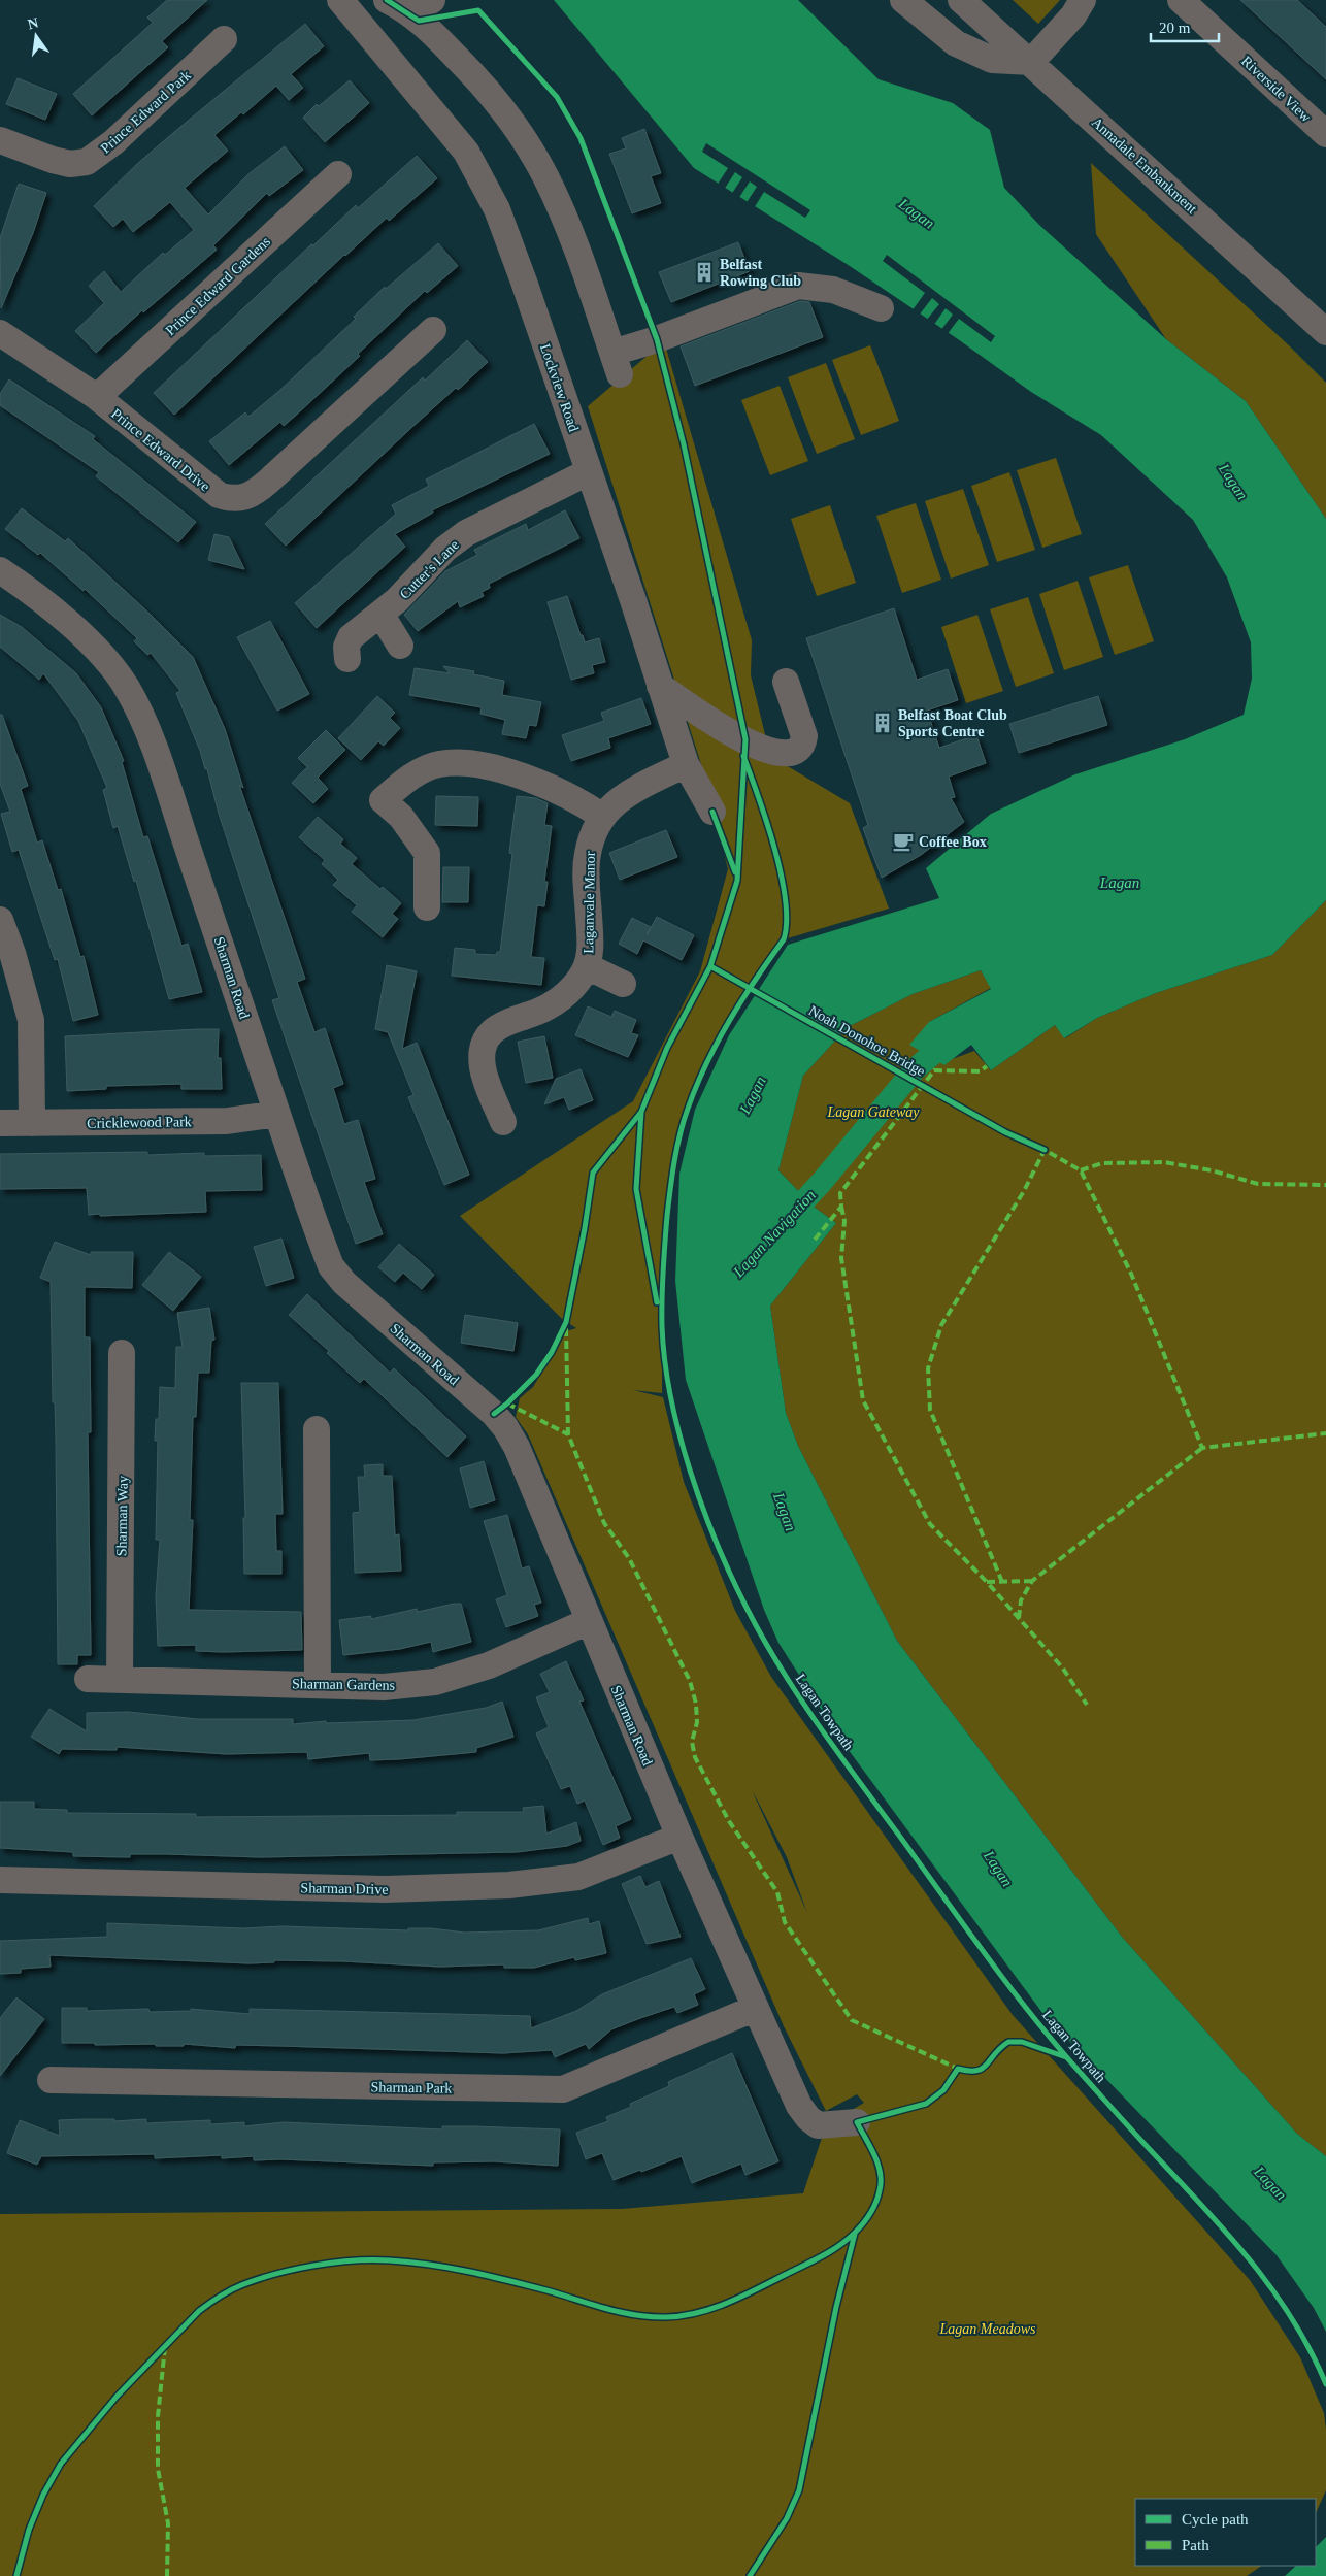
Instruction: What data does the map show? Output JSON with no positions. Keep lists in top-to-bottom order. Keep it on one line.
{"streets":{"street":["Riverside View","Prince Edward Park","Annadale Embankment","Prince Edward Gardens","Lockview Road","Prince Edward Drive","Cutter's Lane","Laganvale Manor","Sharman Road","Cricklewood Park","Sharman Way","Sharman Gardens","Sharman Drive","Sharman Park"],"cycle path":["Noah Donohoe Bridge","Lagan Towpath"]},"crossings":[["Prince Edward Gardens","Prince Edward Drive"],["Lockview Road","Cutter's Lane"],["Lockview Road","Laganvale Manor"],["Sharman Road","Cricklewood Park"],["Sharman Road","Sharman Gardens"],["Sharman Road","Sharman Drive"],["Sharman Road","Sharman Park"],["Sharman Way","Sharman Gardens"]],"water":["Lagan","Lagan Navigation"],"parks":["Lagan Gateway","Lagan Meadows"],"places":{"building":["Belfast Rowing Club","Belfast Boat Club Sports Centre"],"cafe":["Coffee Box"]},"legend":["Cycle path","Path"],"scale_bar":"20 m","north":"top"}
